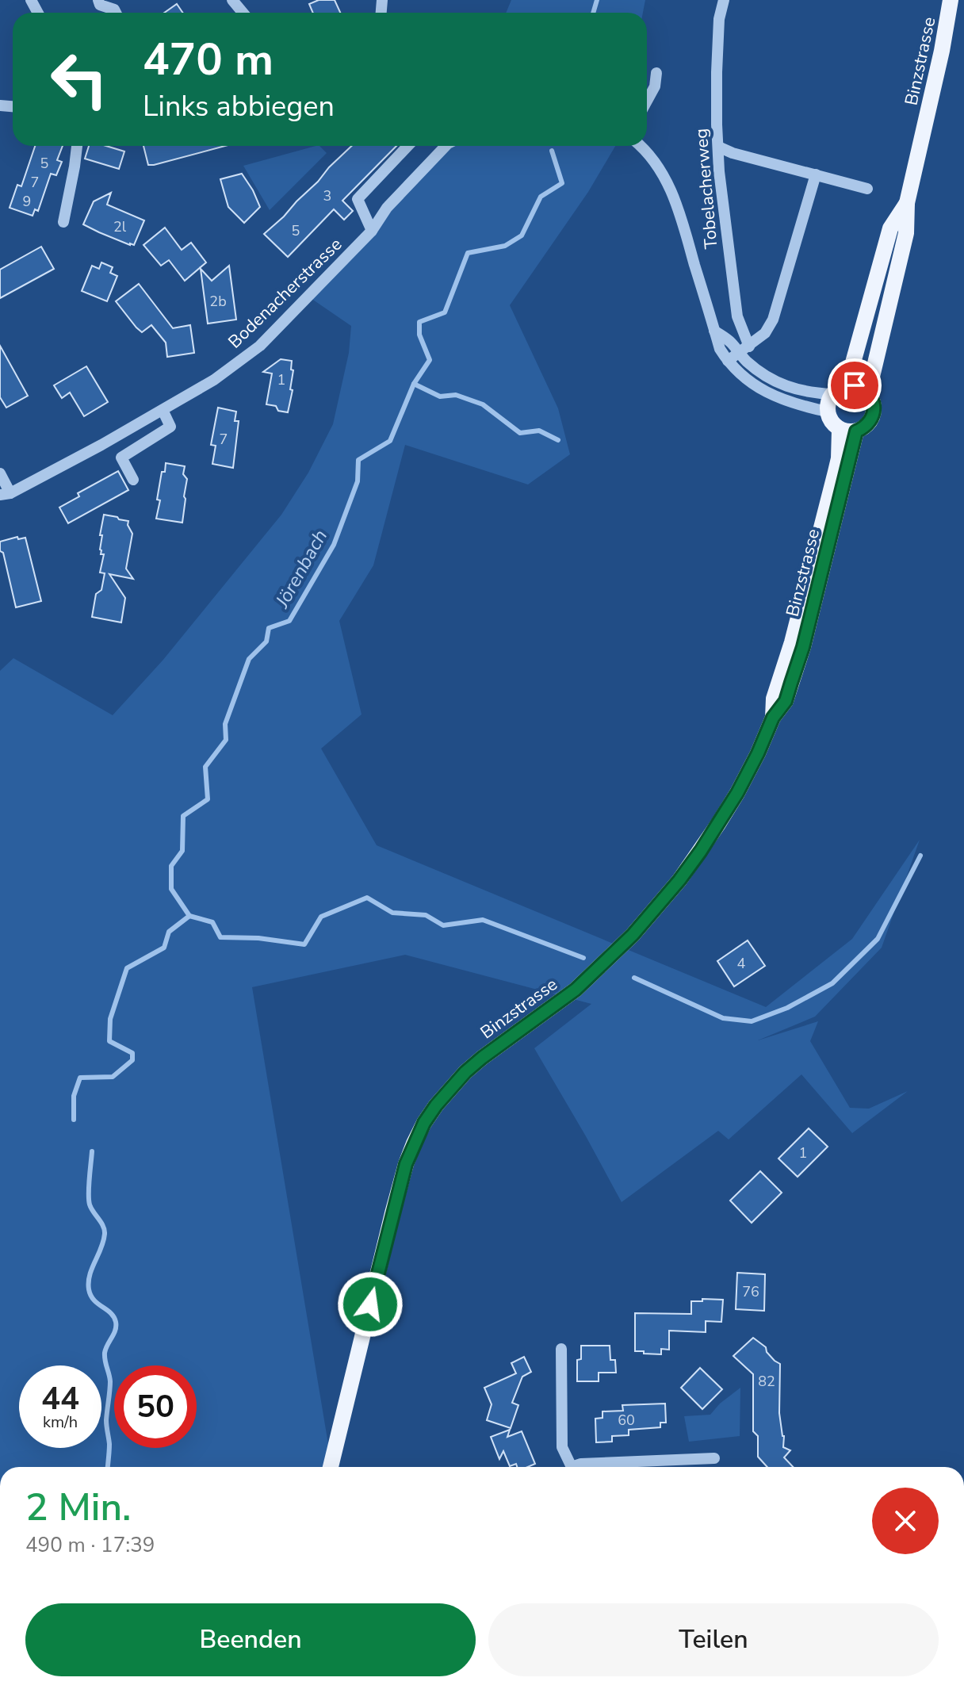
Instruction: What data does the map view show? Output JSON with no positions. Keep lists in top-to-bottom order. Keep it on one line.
{"streets":{"main road":["Binzstrasse"],"street":["Tobelacherweg","Bodenacherstrasse"]},"water":["Jörenbach"],"house_numbers":["5","7","3","9","2l","5","2b","1","7","4","1","76","82","60"],"page":{"turn":["470 m","Links abbiegen"],"speed":"44 km/h","limit":"50","heading":["2 Min.","490 m · 17:39"],"buttons":["Beenden","Teilen"]}}
